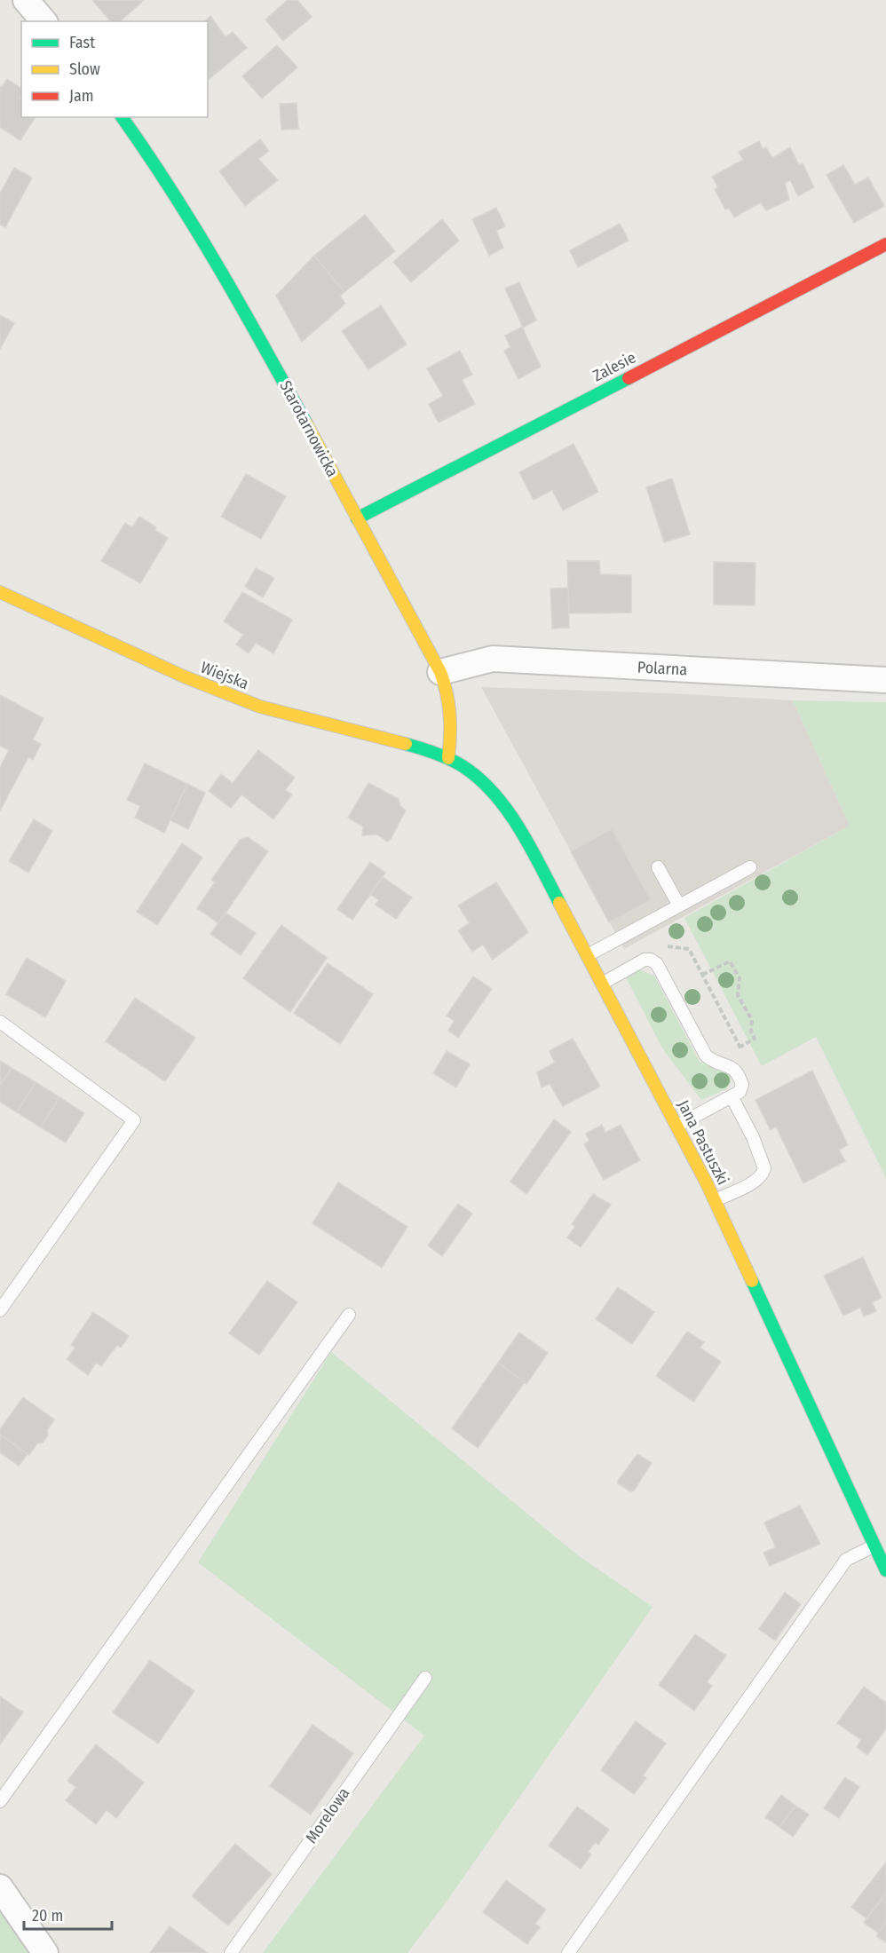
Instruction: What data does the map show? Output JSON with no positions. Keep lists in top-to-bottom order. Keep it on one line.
{"streets":{"street":["Zalesie","Starotarnowicka","Polarna","Wiejska","Jana Pastuszki"],"lane":["Morelowa"]},"crossings":[["Zalesie","Starotarnowicka"],["Starotarnowicka","Polarna"],["Starotarnowicka","Wiejska"],["Starotarnowicka","Jana Pastuszki"],["Wiejska","Jana Pastuszki"]],"legend":["Fast","Slow","Jam"],"scale_bar":"20 m"}
